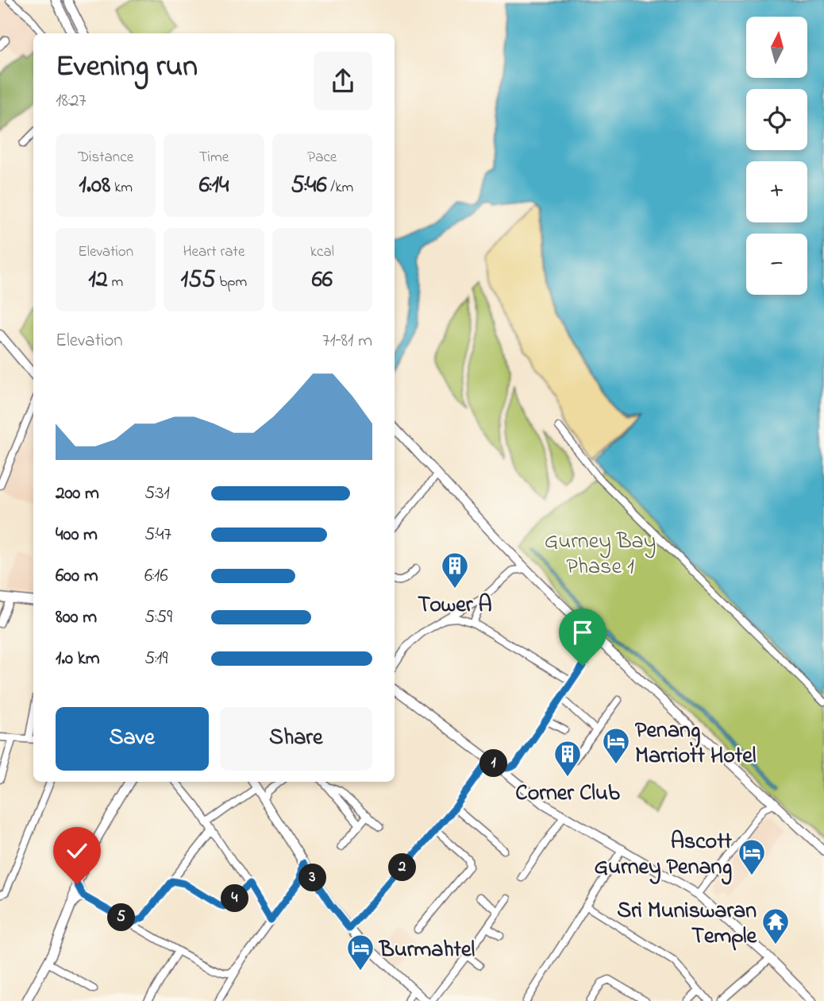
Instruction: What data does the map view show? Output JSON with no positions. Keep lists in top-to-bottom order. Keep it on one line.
{"parks":["Gurney Bay Phase 1"],"places":{"building":["Tower A","Corner Club"],"hotel":["Penang Marriott Hotel","Ascott Gurney Penang","Burmahtel"],"temple":["Sri Muniswaran Temple"]},"north":"top","page":{"map_buttons":["+","−"],"heading":["Evening run","18:27"],"stats":[["Distance","1.08 km"],["Time","6:14"],["Pace","5:46 /km"],["Elevation","12 m"],["Heart rate","155 bpm"],["kcal","66"]],"chart":["Elevation","71–81 m"],"list":[{"name":"200 m","note":"5:31"},{"name":"400 m","note":"5:47"},{"name":"600 m","note":"6:16"},{"name":"800 m","note":"5:59"},{"name":"1.0 km","note":"5:19"}],"buttons":["Save","Share"],"pins":["1","2","3","4","5"]}}
